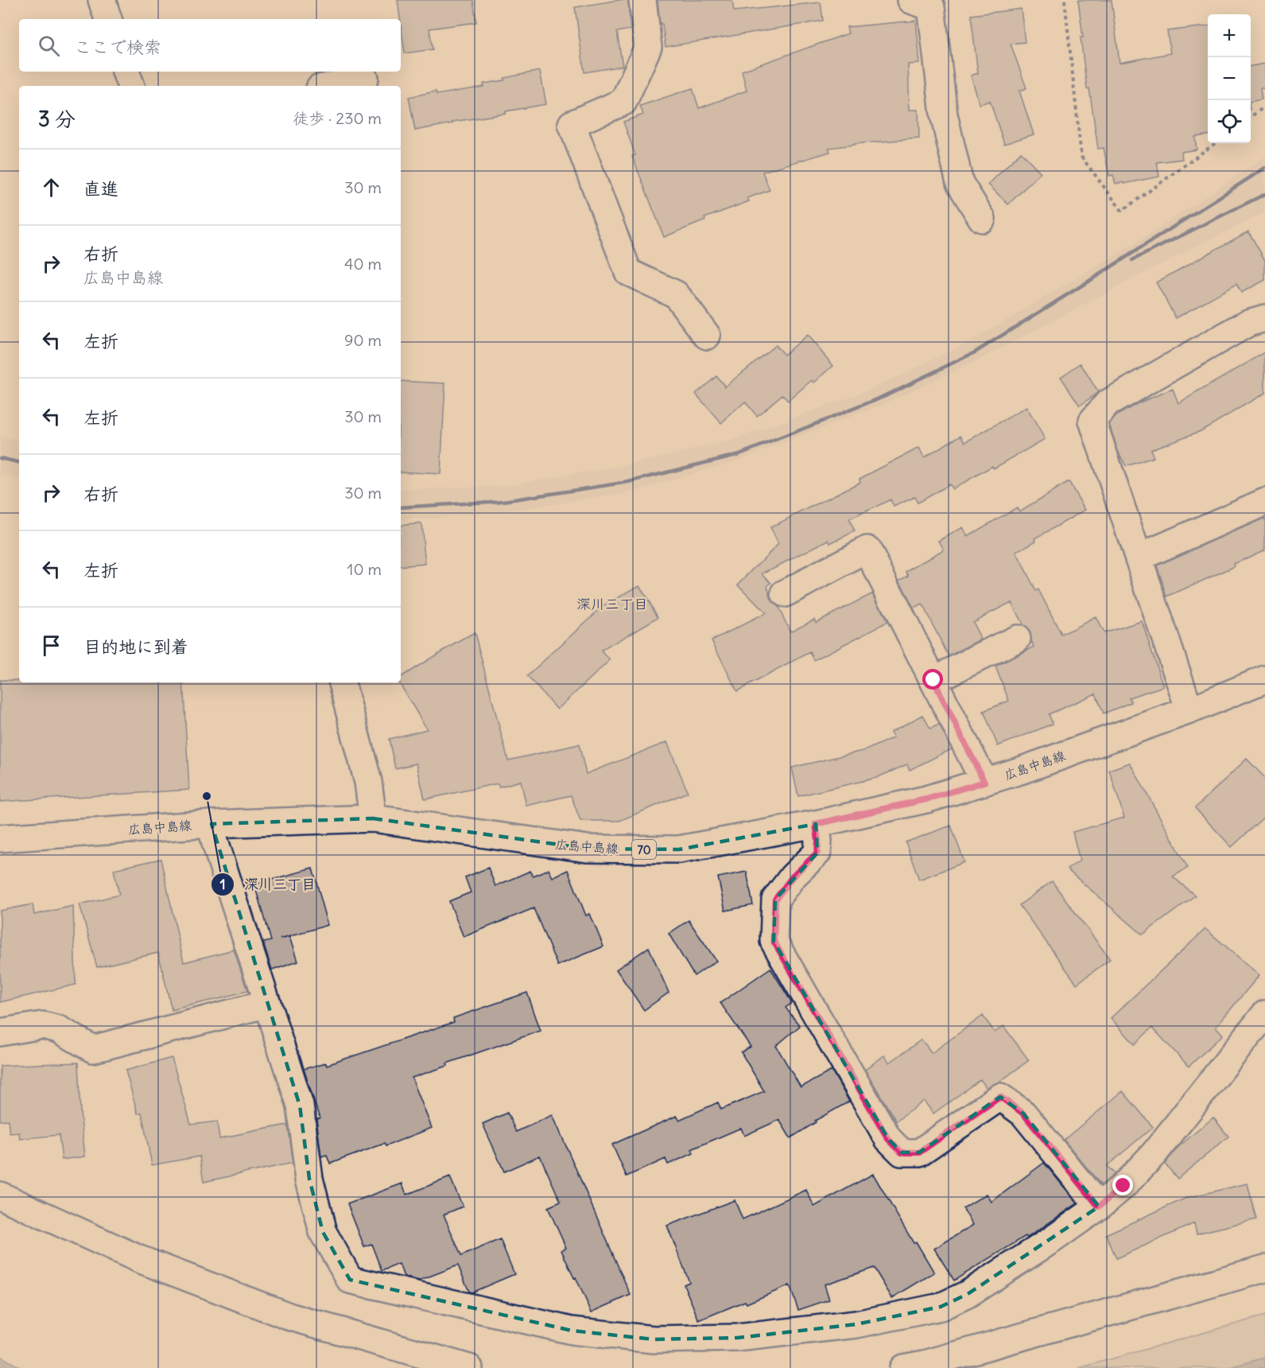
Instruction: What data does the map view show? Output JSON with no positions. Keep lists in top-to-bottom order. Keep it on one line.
{"streets":{"street":["広島中島線","70"]},"districts":["深川三丁目"],"places":["深川三丁目"],"page":{"map_buttons":["+","−"],"search":"ここで検索","heading":["3 分","徒歩 · 230 m"],"list":[["直進","30 m"],["右折","広島中島線","40 m"],["左折","90 m"],["左折","30 m"],["右折","30 m"],["左折","10 m"],"目的地に到着"]}}
